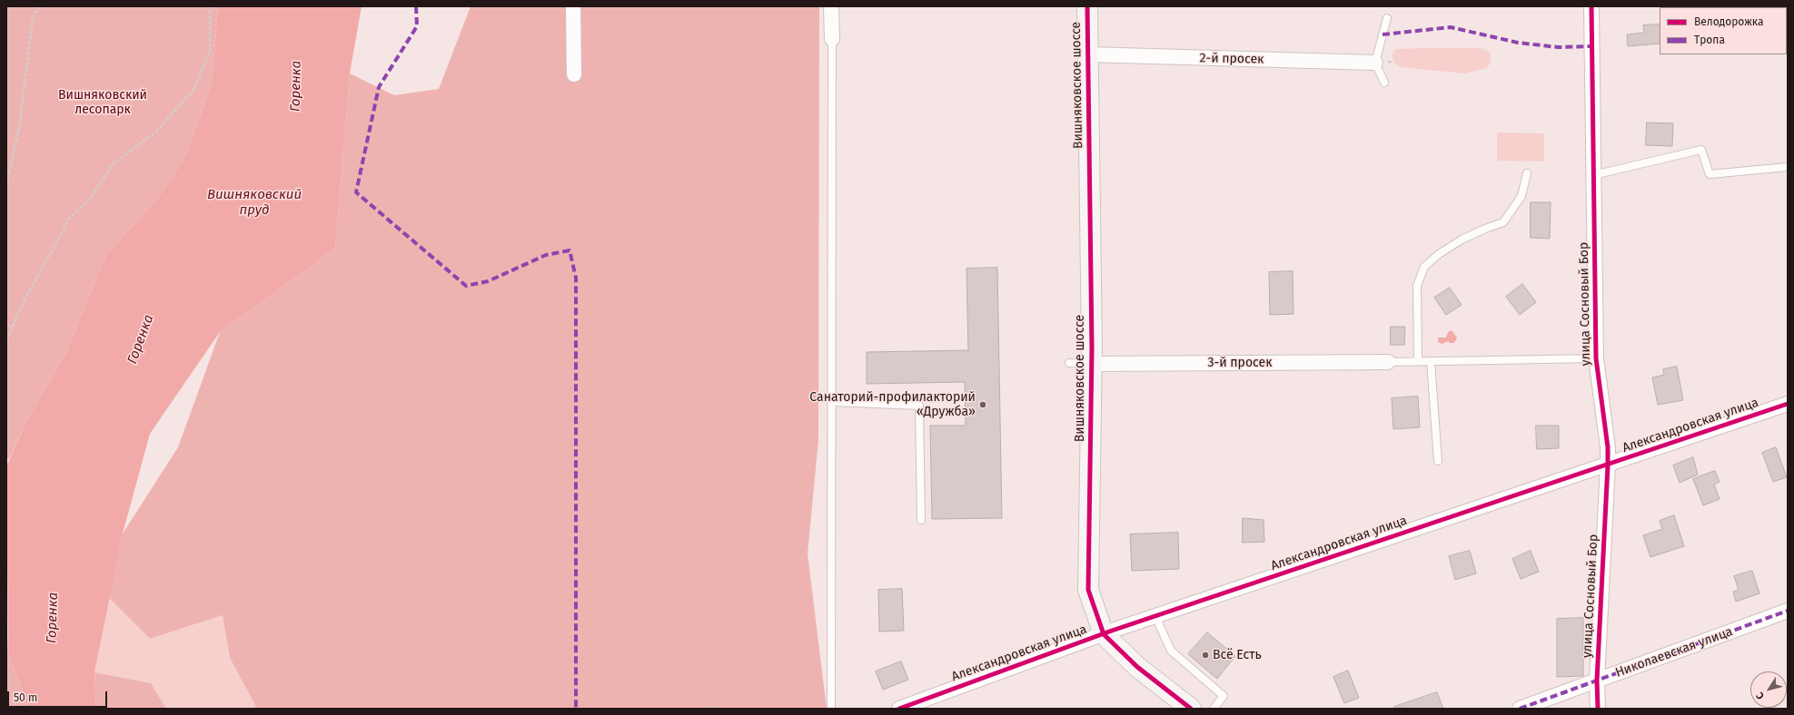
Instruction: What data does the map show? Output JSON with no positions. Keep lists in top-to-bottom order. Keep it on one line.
{"streets":{"street":["2-й просек","Вишняковское шоссе","улица Сосновый Бор","3-й просек","Александровская улица","Николаевская улица"]},"crossings":[["2-й просек","Вишняковское шоссе"],["Вишняковское шоссе","3-й просек"],["Вишняковское шоссе","Александровская улица"],["улица Сосновый Бор","Александровская улица"],["улица Сосновый Бор","Николаевская улица"]],"water":["Горенка","Вишняковский пруд"],"parks":["Вишняковский лесопарк"],"places":["Санаторий-профилакторий «Дружба»","Всё Есть"],"legend":["Велодорожка","Тропа"],"scale_bar":"50 m","north":"bottom left"}
